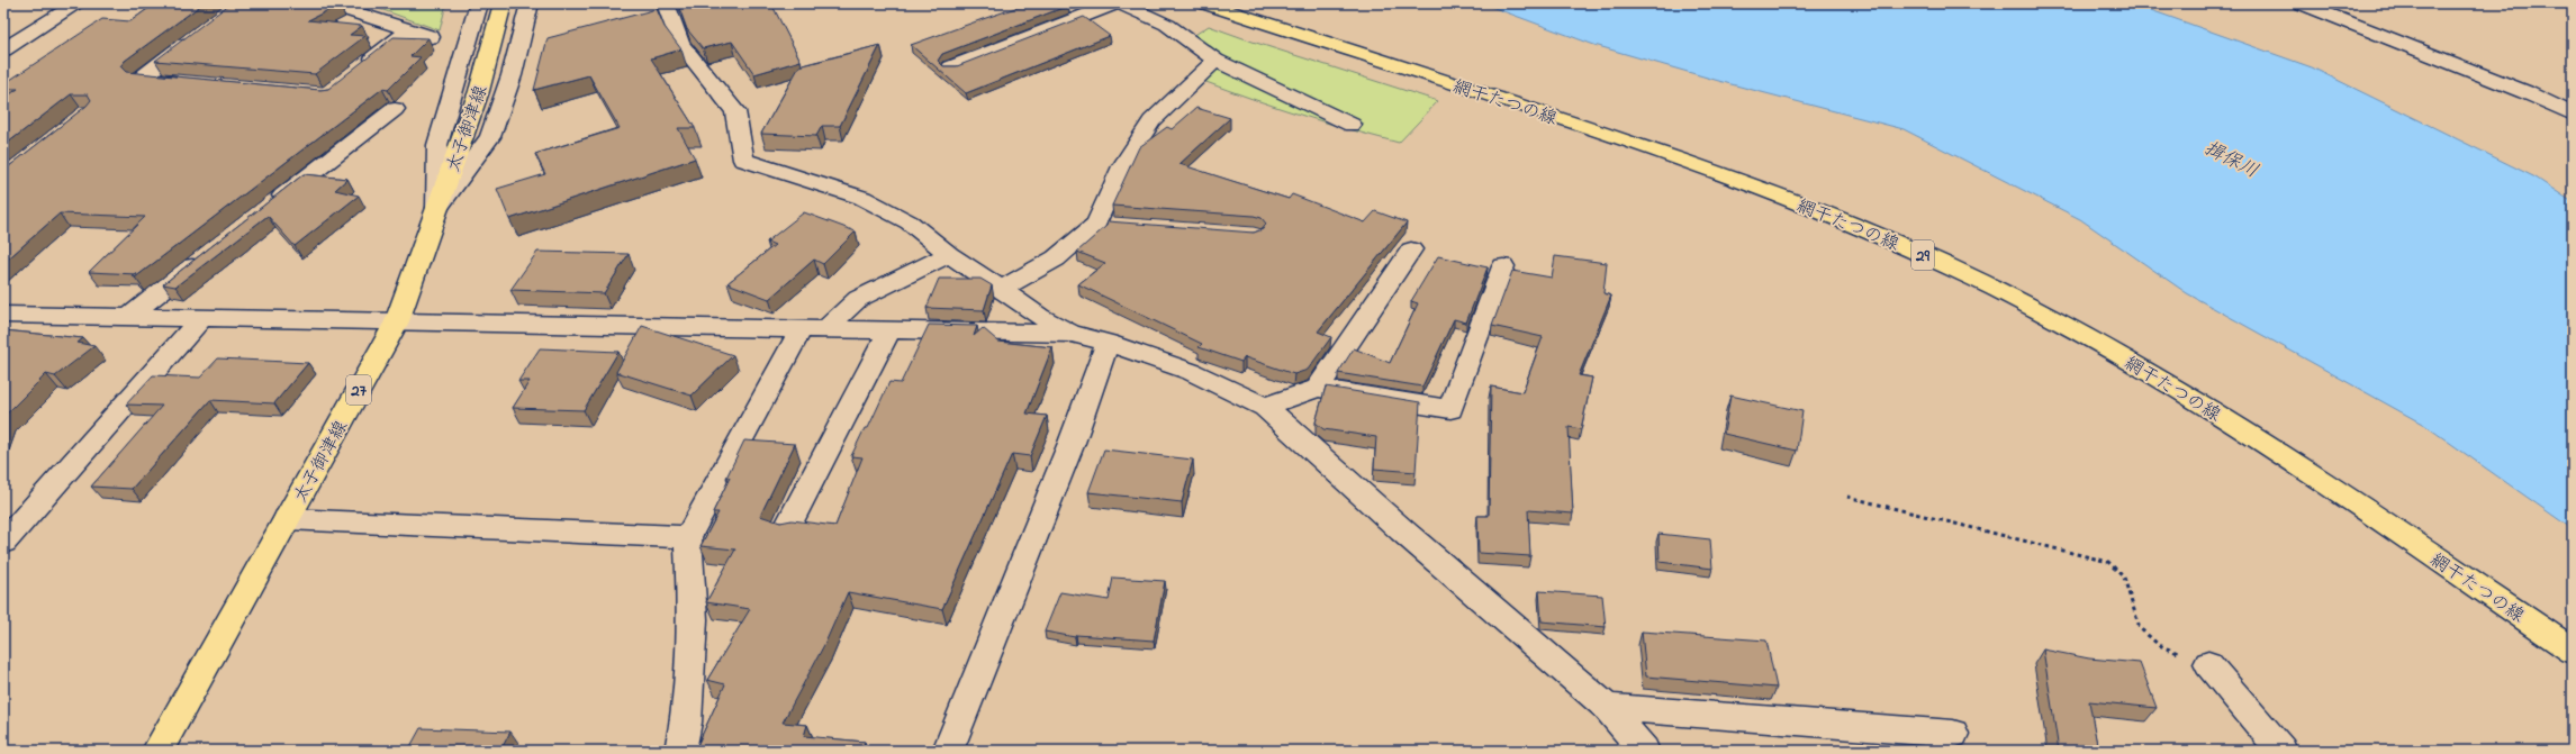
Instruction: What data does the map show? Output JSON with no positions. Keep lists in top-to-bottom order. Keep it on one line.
{"streets":{"main road":["網干たつの線","太子御津線","29","27"]},"water":["揖保川"]}
